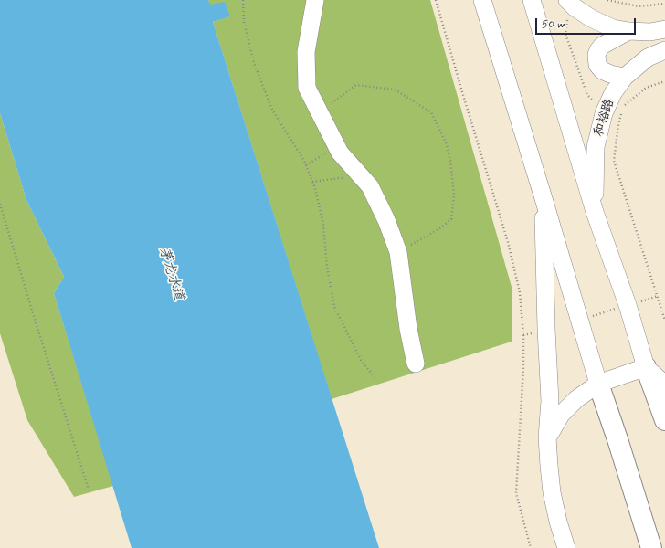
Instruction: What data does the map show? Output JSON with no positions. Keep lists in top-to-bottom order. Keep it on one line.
{"streets":{"street":["和裕路"]},"water":["茅龙水道"],"scale_bar":"50 m"}
